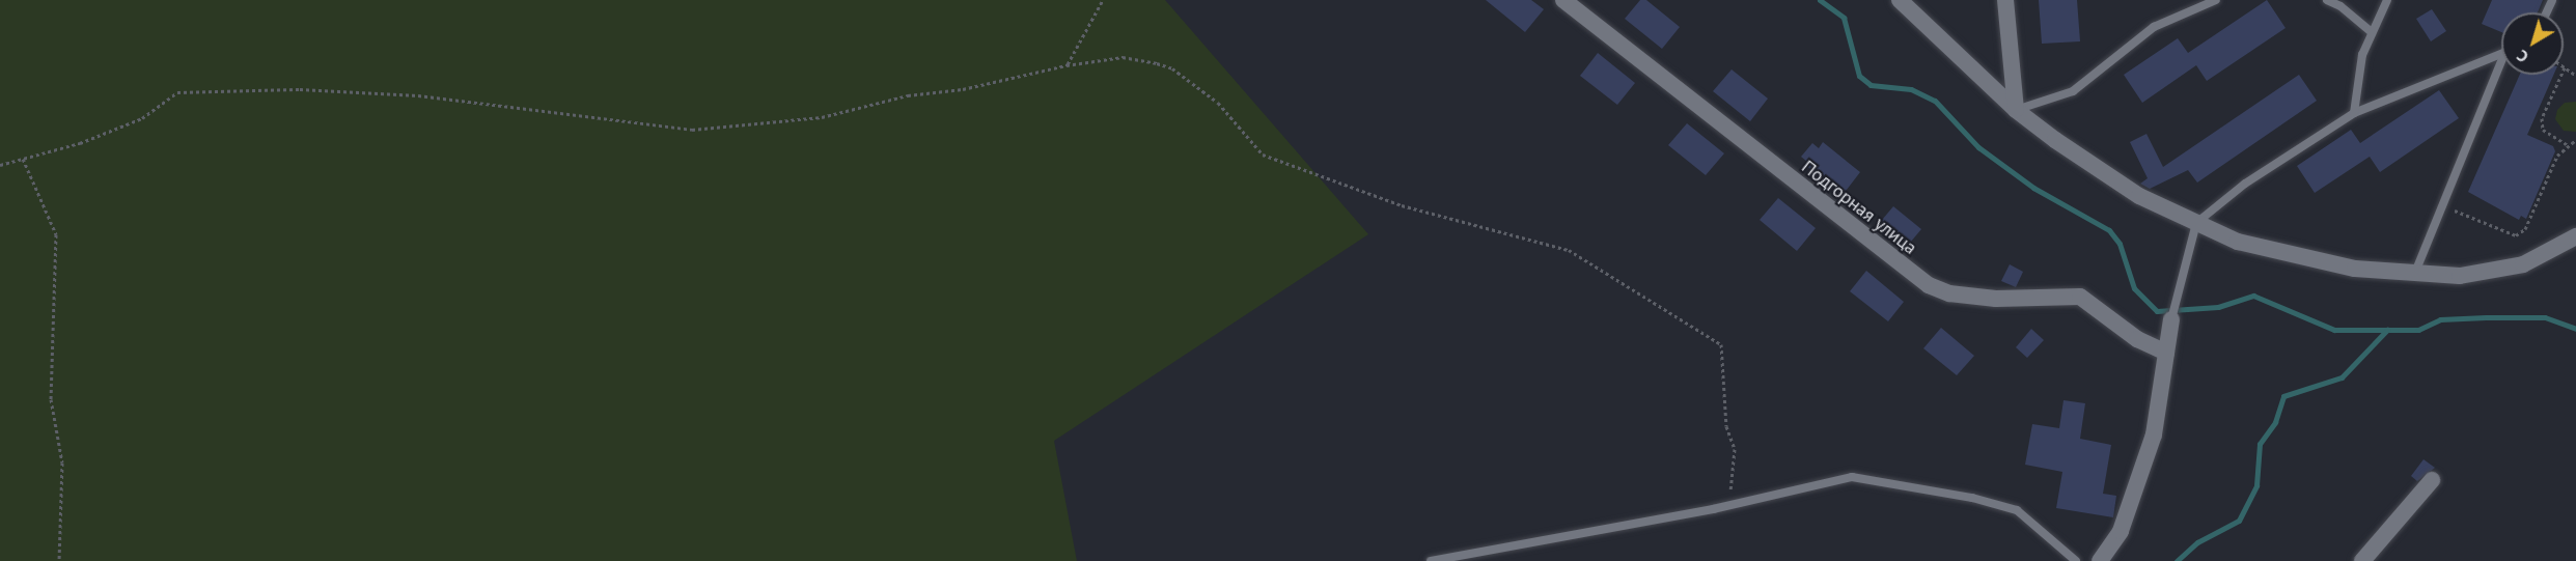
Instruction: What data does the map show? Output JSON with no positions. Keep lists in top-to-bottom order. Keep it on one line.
{"streets":{"street":["Подгорная улица"]},"north":"bottom left"}
